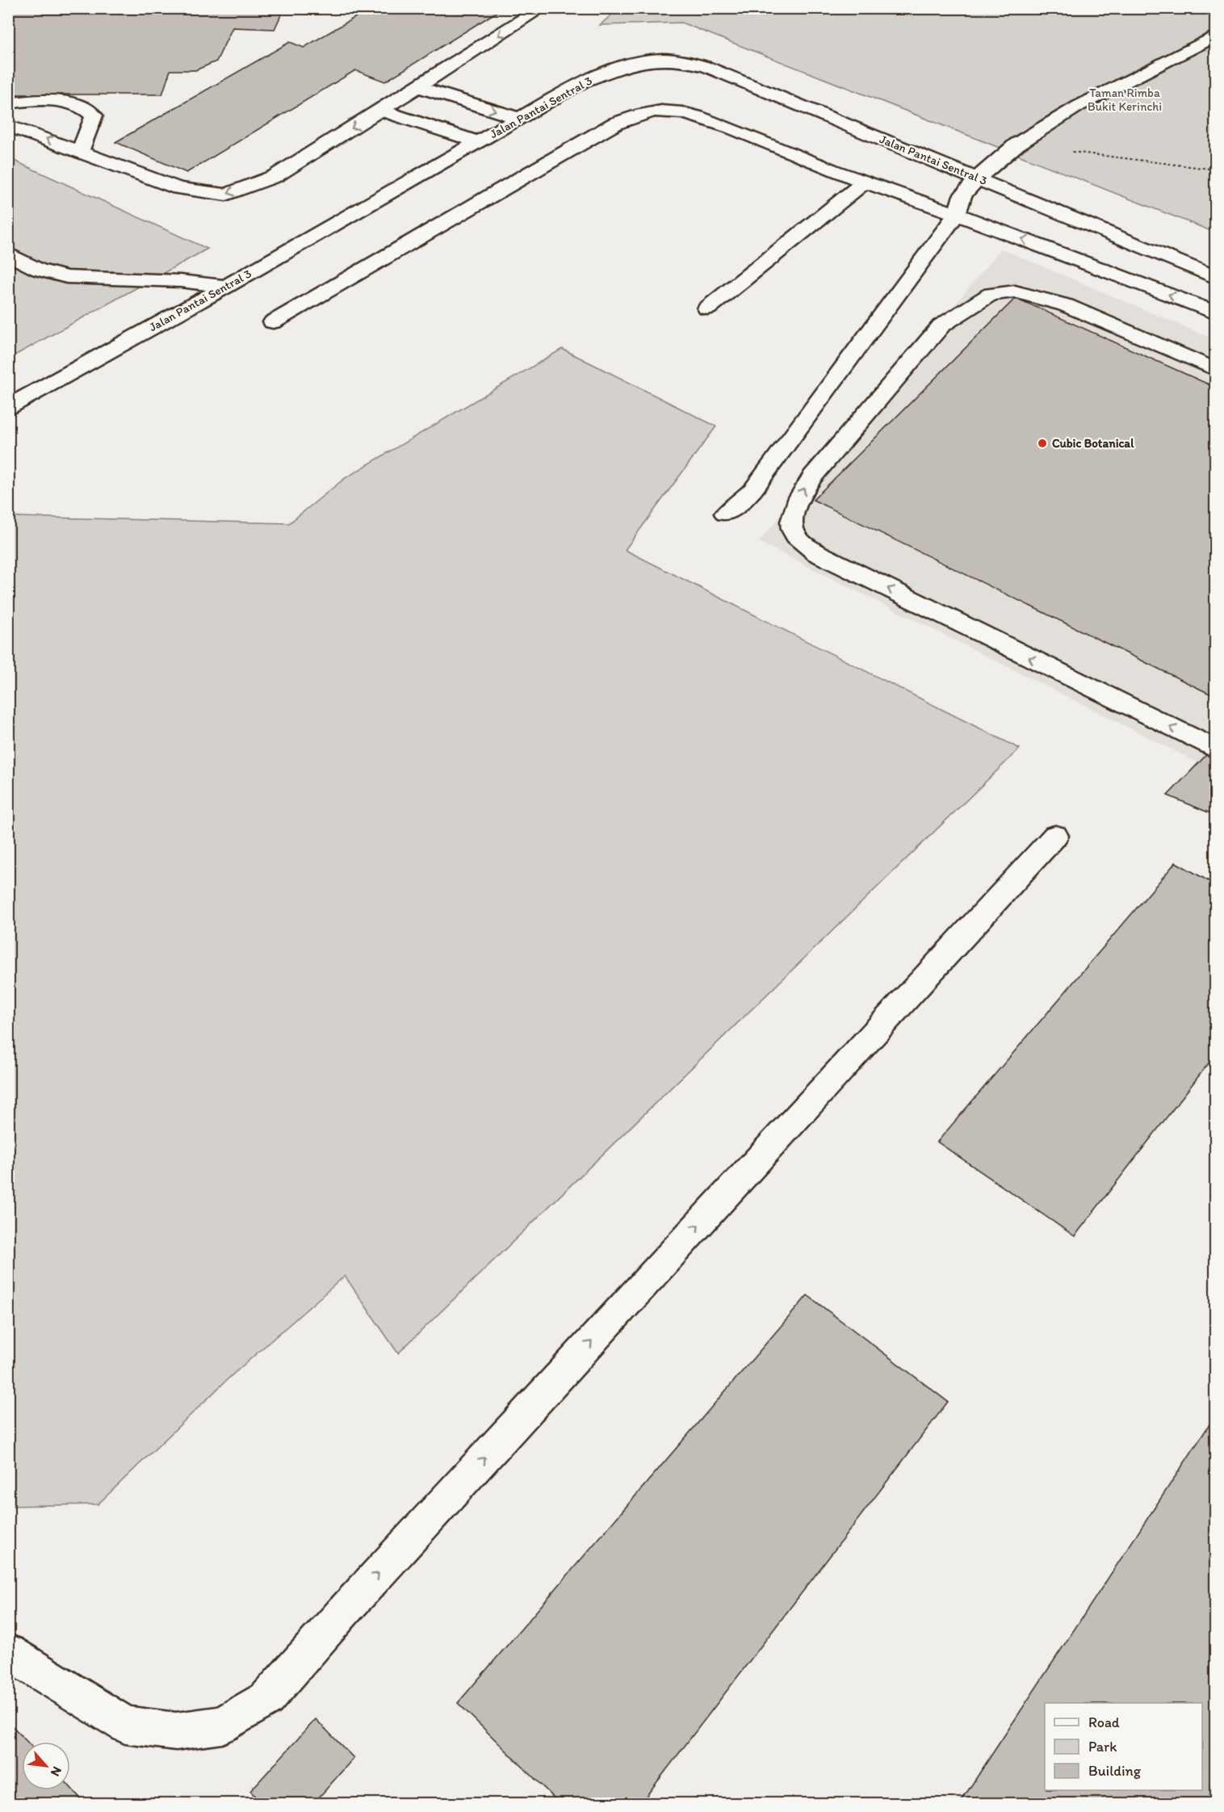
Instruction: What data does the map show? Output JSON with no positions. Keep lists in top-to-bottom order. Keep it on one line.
{"streets":{"street":["Jalan Pantai Sentral 3"]},"parks":["Taman Rimba Bukit Kerinchi"],"places":["Cubic Botanical"],"legend":["Road","Park","Building"],"north":"bottom right"}
